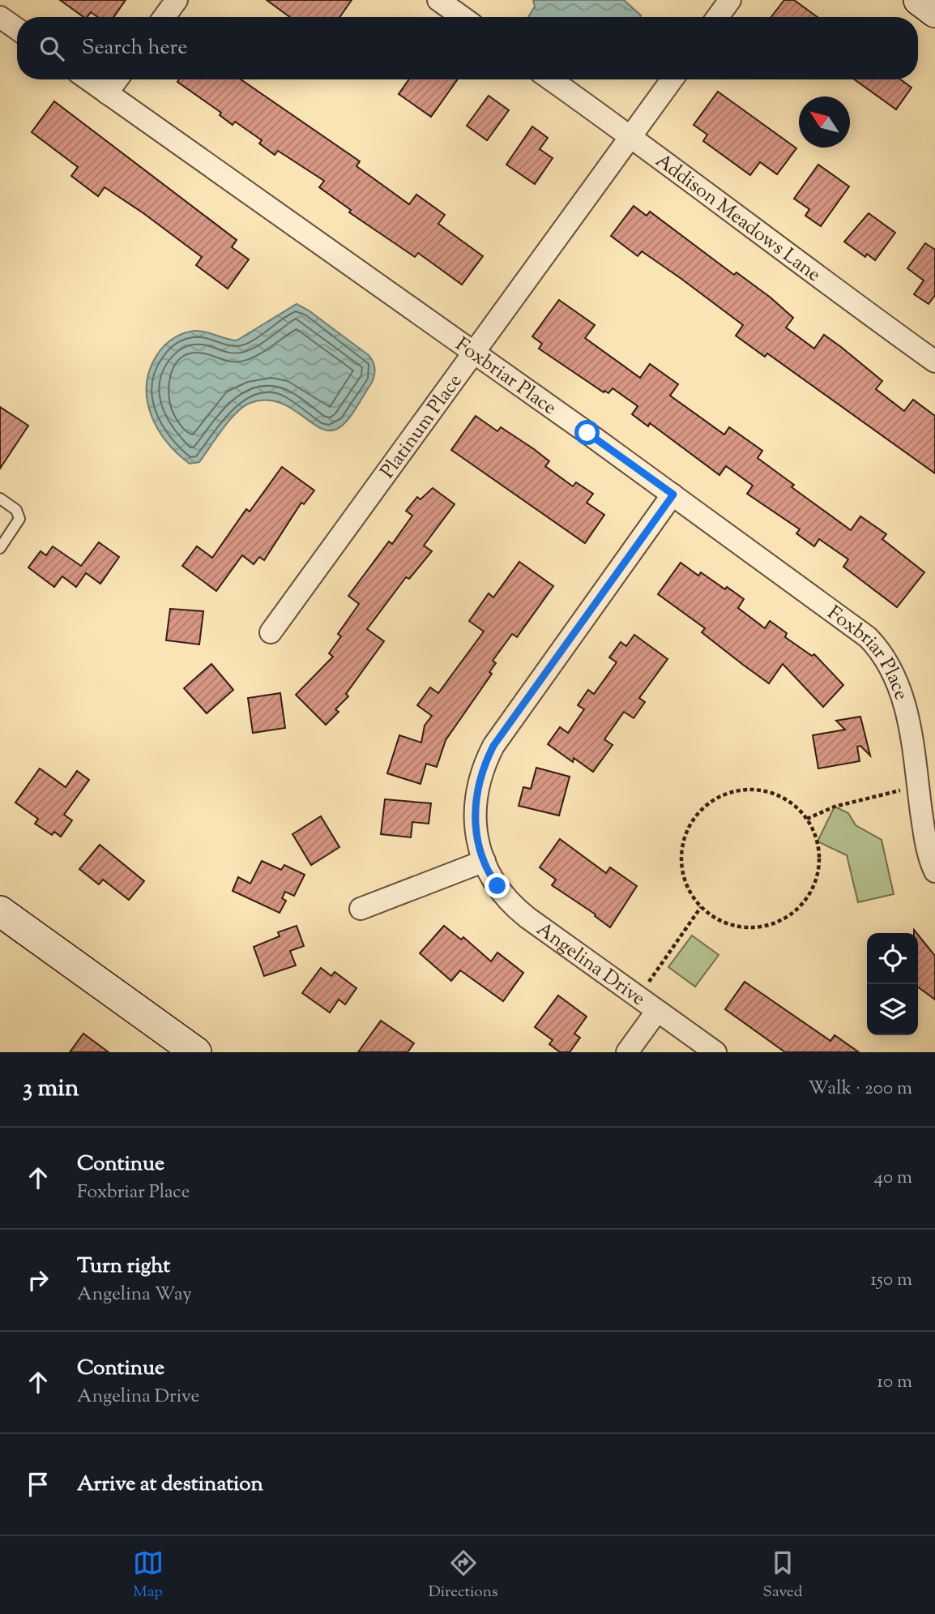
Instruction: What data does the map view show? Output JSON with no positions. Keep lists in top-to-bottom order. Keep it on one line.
{"streets":{"street":["Addison Meadows Lane","Foxbriar Place","Platinum Place","Angelina Drive"]},"crossings":[["Addison Meadows Lane","Platinum Place"],["Foxbriar Place","Platinum Place"],["Foxbriar Place","Angelina Drive"]],"north":"top left","page":{"search":"Search here","heading":["3 min","Walk · 200 m"],"list":[["Continue","Foxbriar Place","40 m"],["Turn right","Angelina Way","150 m"],["Continue","Angelina Drive","10 m"],"Arrive at destination"],"nav":["Map","Directions","Saved"]}}
